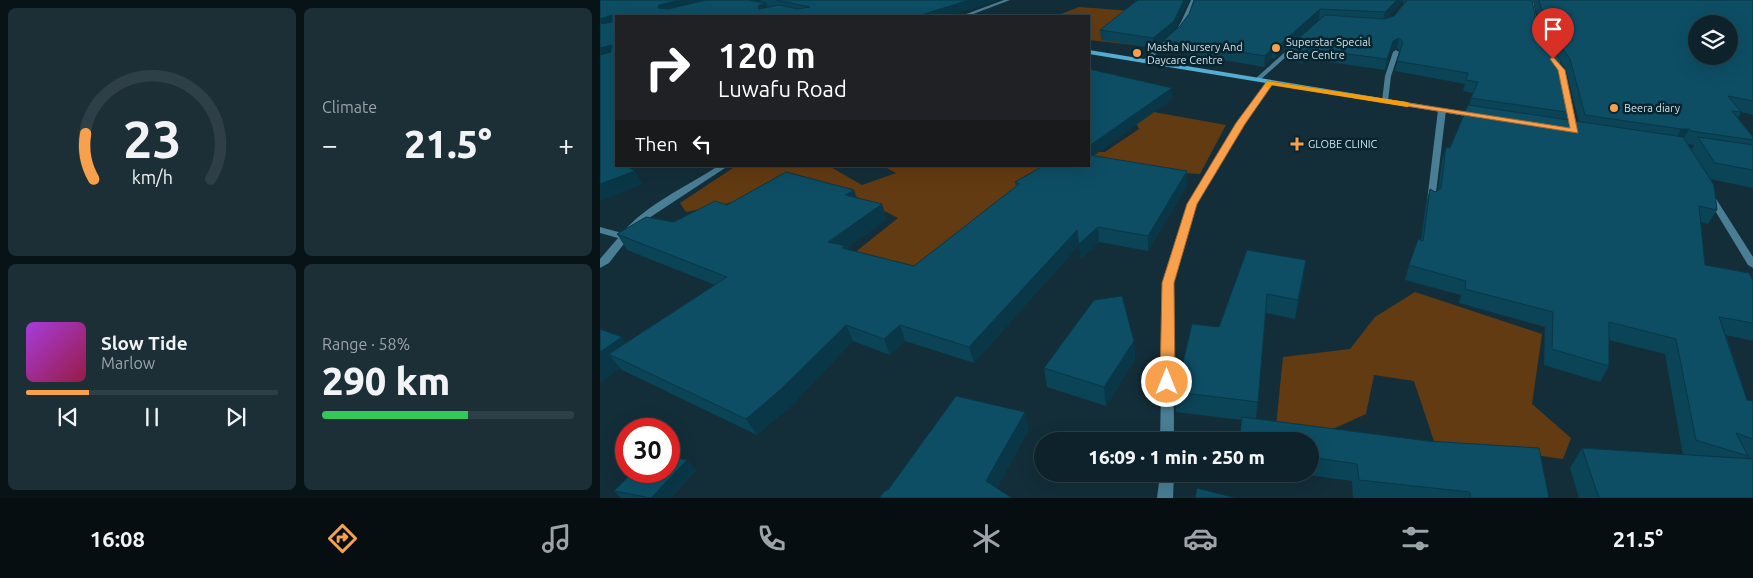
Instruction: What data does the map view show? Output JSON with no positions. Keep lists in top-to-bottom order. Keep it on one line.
{"places":{"other":["Superstar Special Care Centre","Masha Nursery And Daycare Centre","Beera diary"],"health":["GLOBE CLINIC"]},"page":{"tile":["Climate",["Range · 58%","290 km"]],"turn":["120 m","Luwafu Road"],"then":"Then","heat":["−","21.5°","+"],"song":["Slow Tide","Marlow"],"limit":"30","trip":"16:09 · 1 min · 250 m","tabs":["16:08","21.5°"],"gauge":["23","km/h"]}}
